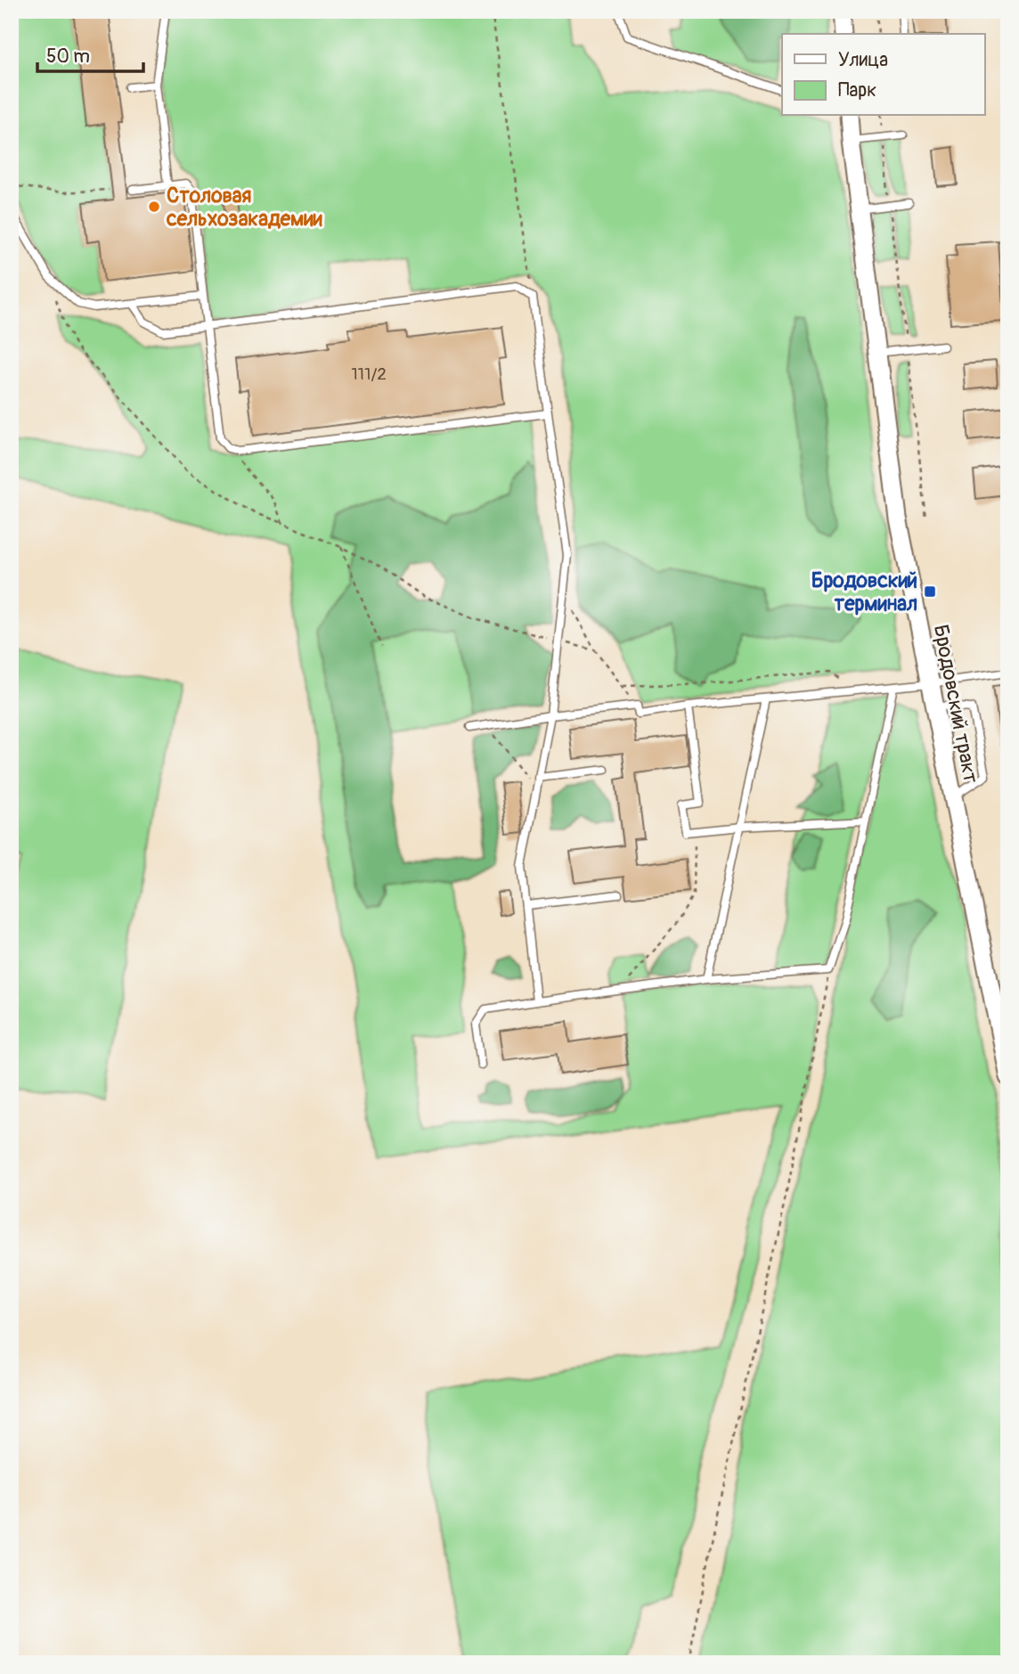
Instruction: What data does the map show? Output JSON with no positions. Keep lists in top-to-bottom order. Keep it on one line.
{"streets":{"street":["Бродовский тракт"]},"places":{"other":["Столовая сельхозакадемии"],"transit":["Бродовский терминал"]},"house_numbers":["111/2"],"legend":["Улица","Парк"],"scale_bar":"50 m"}
